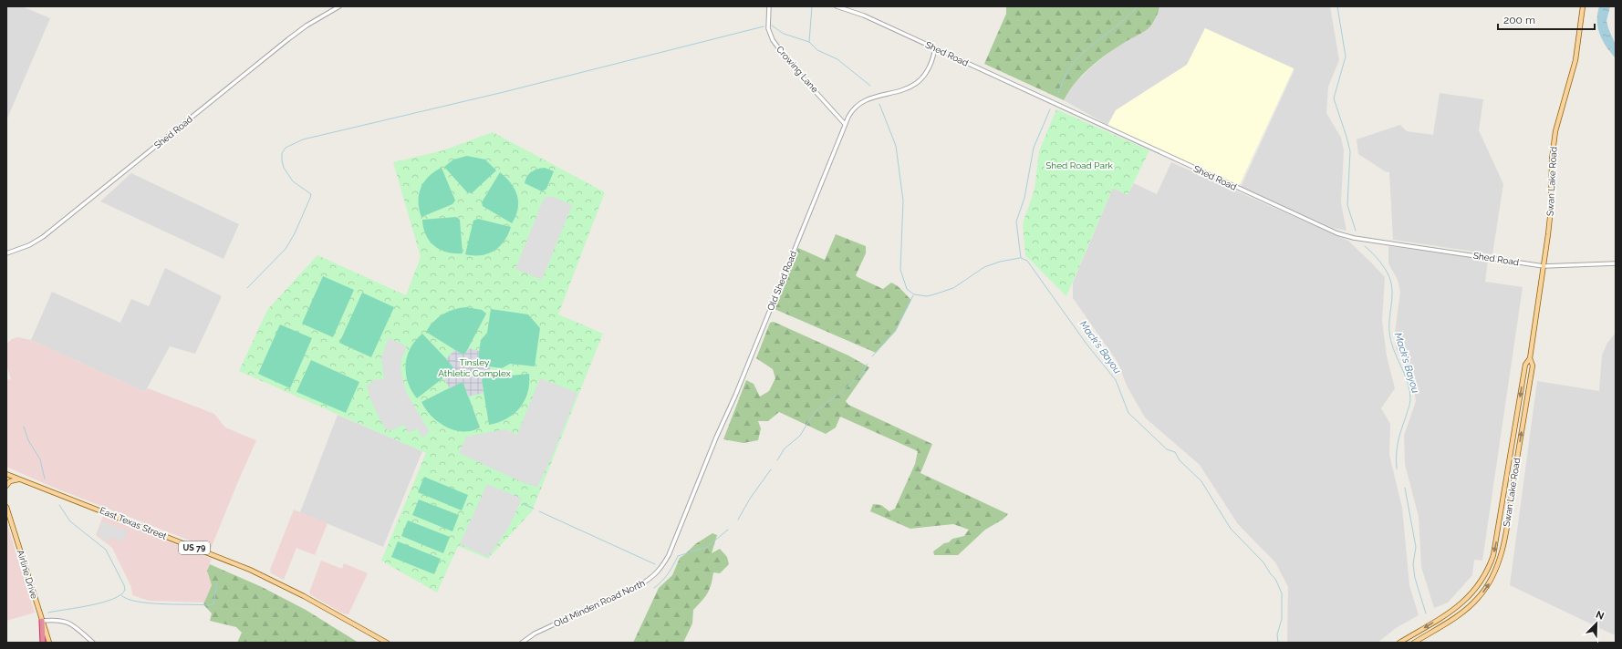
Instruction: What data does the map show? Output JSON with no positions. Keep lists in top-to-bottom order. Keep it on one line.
{"streets":{"main road":["Swan Lake Road","East Texas Street","US 79","Airline Drive"],"street":["Shed Road","Crowing Lane","Old Shed Road","Old Minden Road North"]},"crossings":[["Shed Road","Swan Lake Road"],["Shed Road","Old Shed Road"],["Crowing Lane","Old Shed Road"],["Old Shed Road","Old Minden Road North"]],"water":["Mack's Bayou"],"parks":["Shed Road Park","Tinsley Athletic Complex"],"scale_bar":"200 m","north":"top right"}
